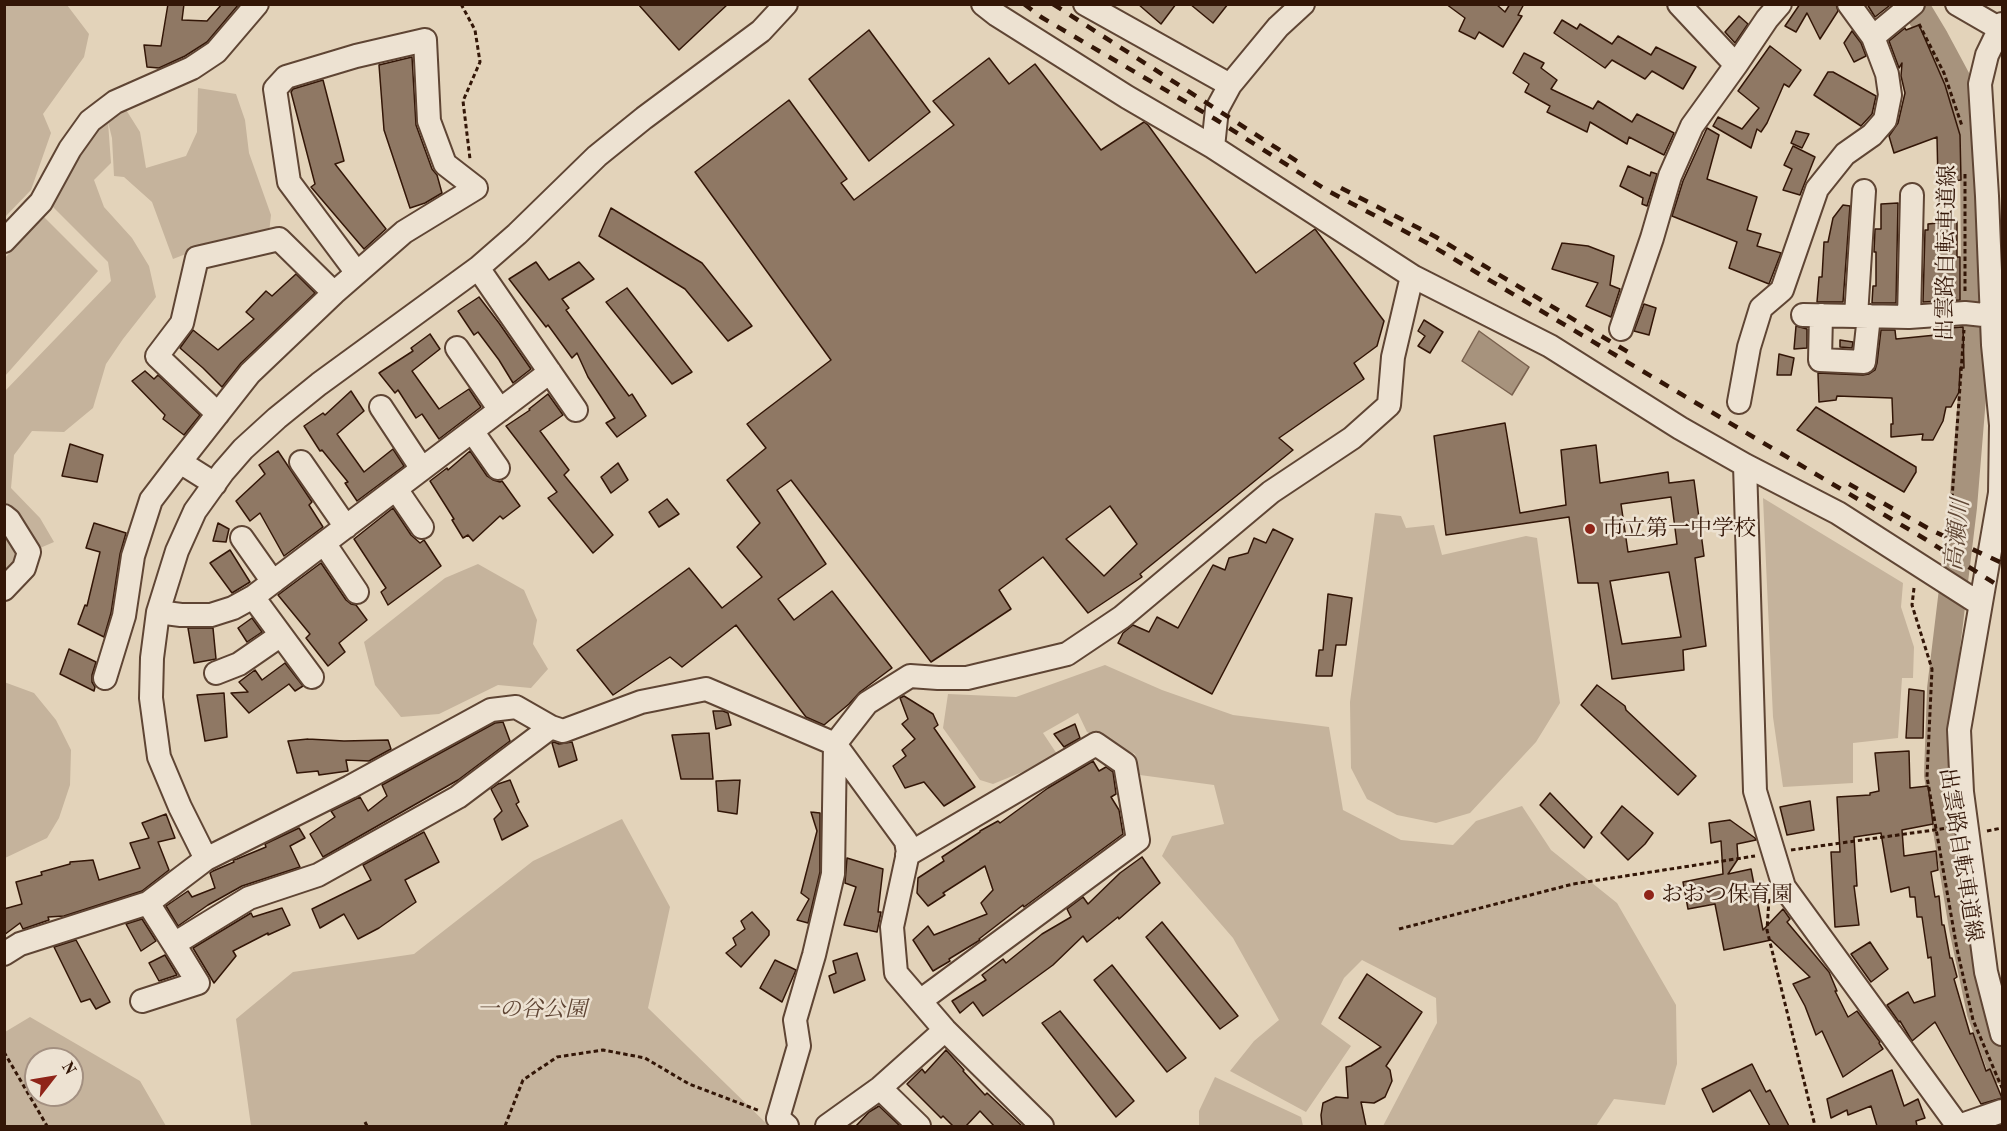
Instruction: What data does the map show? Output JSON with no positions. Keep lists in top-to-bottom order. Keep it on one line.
{"streets":{"path":["出雲路自転車道線"]},"water":["高瀬川"],"parks":["一の谷公園"],"places":["市立第一中学校","おおつ保育園"],"north":"top right"}
